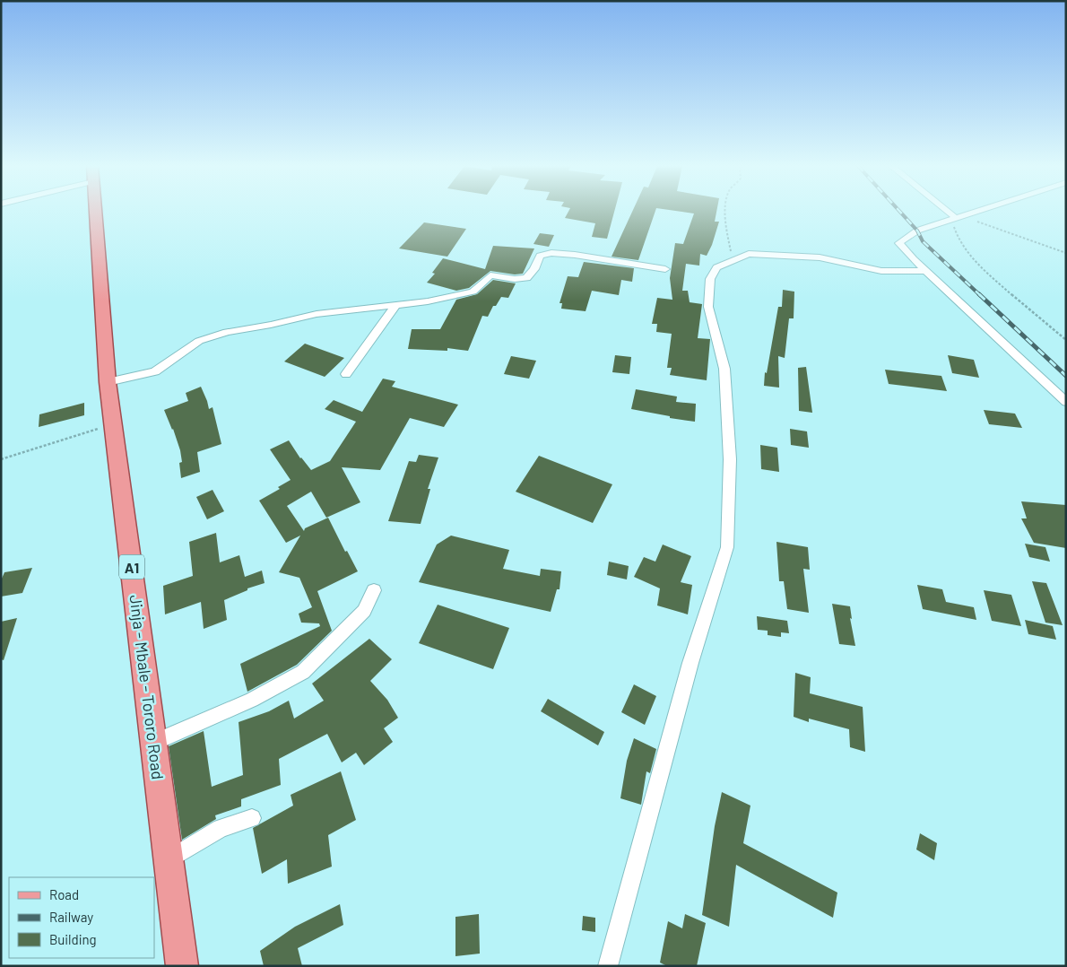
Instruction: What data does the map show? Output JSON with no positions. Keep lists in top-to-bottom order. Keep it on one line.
{"streets":{"main road":["A1","Jinja - Mbale - Tororo Road"]},"legend":["Road","Railway","Building"]}
